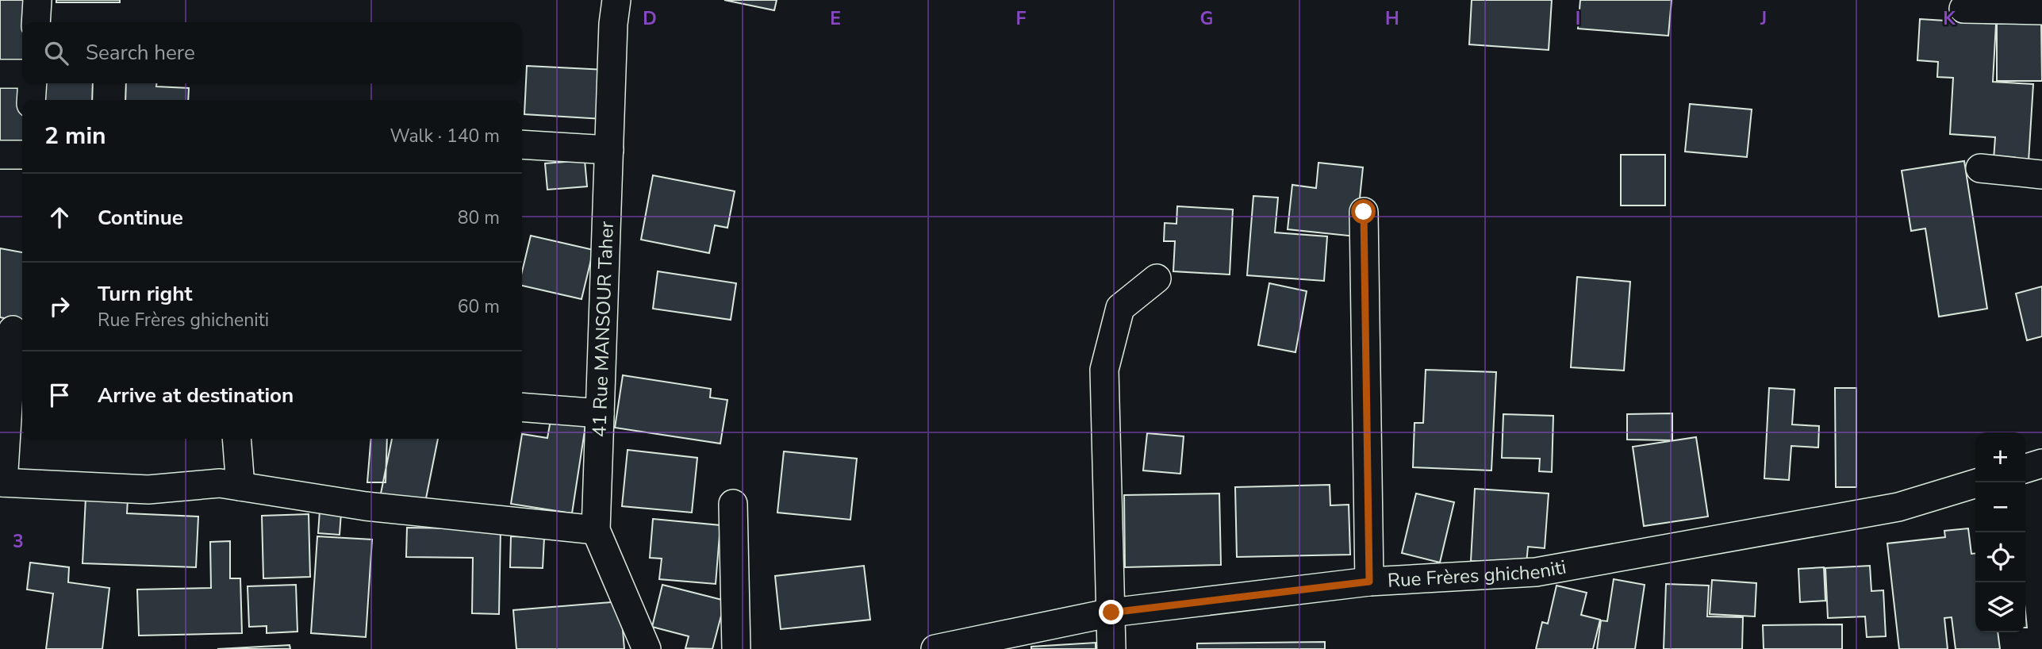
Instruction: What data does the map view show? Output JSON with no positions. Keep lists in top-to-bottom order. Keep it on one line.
{"streets":{"street":["41 Rue MANSOUR Taher","Rue Frères ghicheniti"]},"page":{"search":"Search here","heading":["2 min","Walk · 140 m"],"list":[["Continue","80 m"],["Turn right","Rue Frères ghicheniti","60 m"],"Arrive at destination"],"map_buttons":["+","−"]},"grid":{"columns":["D","E","F","G","H","I","J","K"],"rows":["3"]}}
